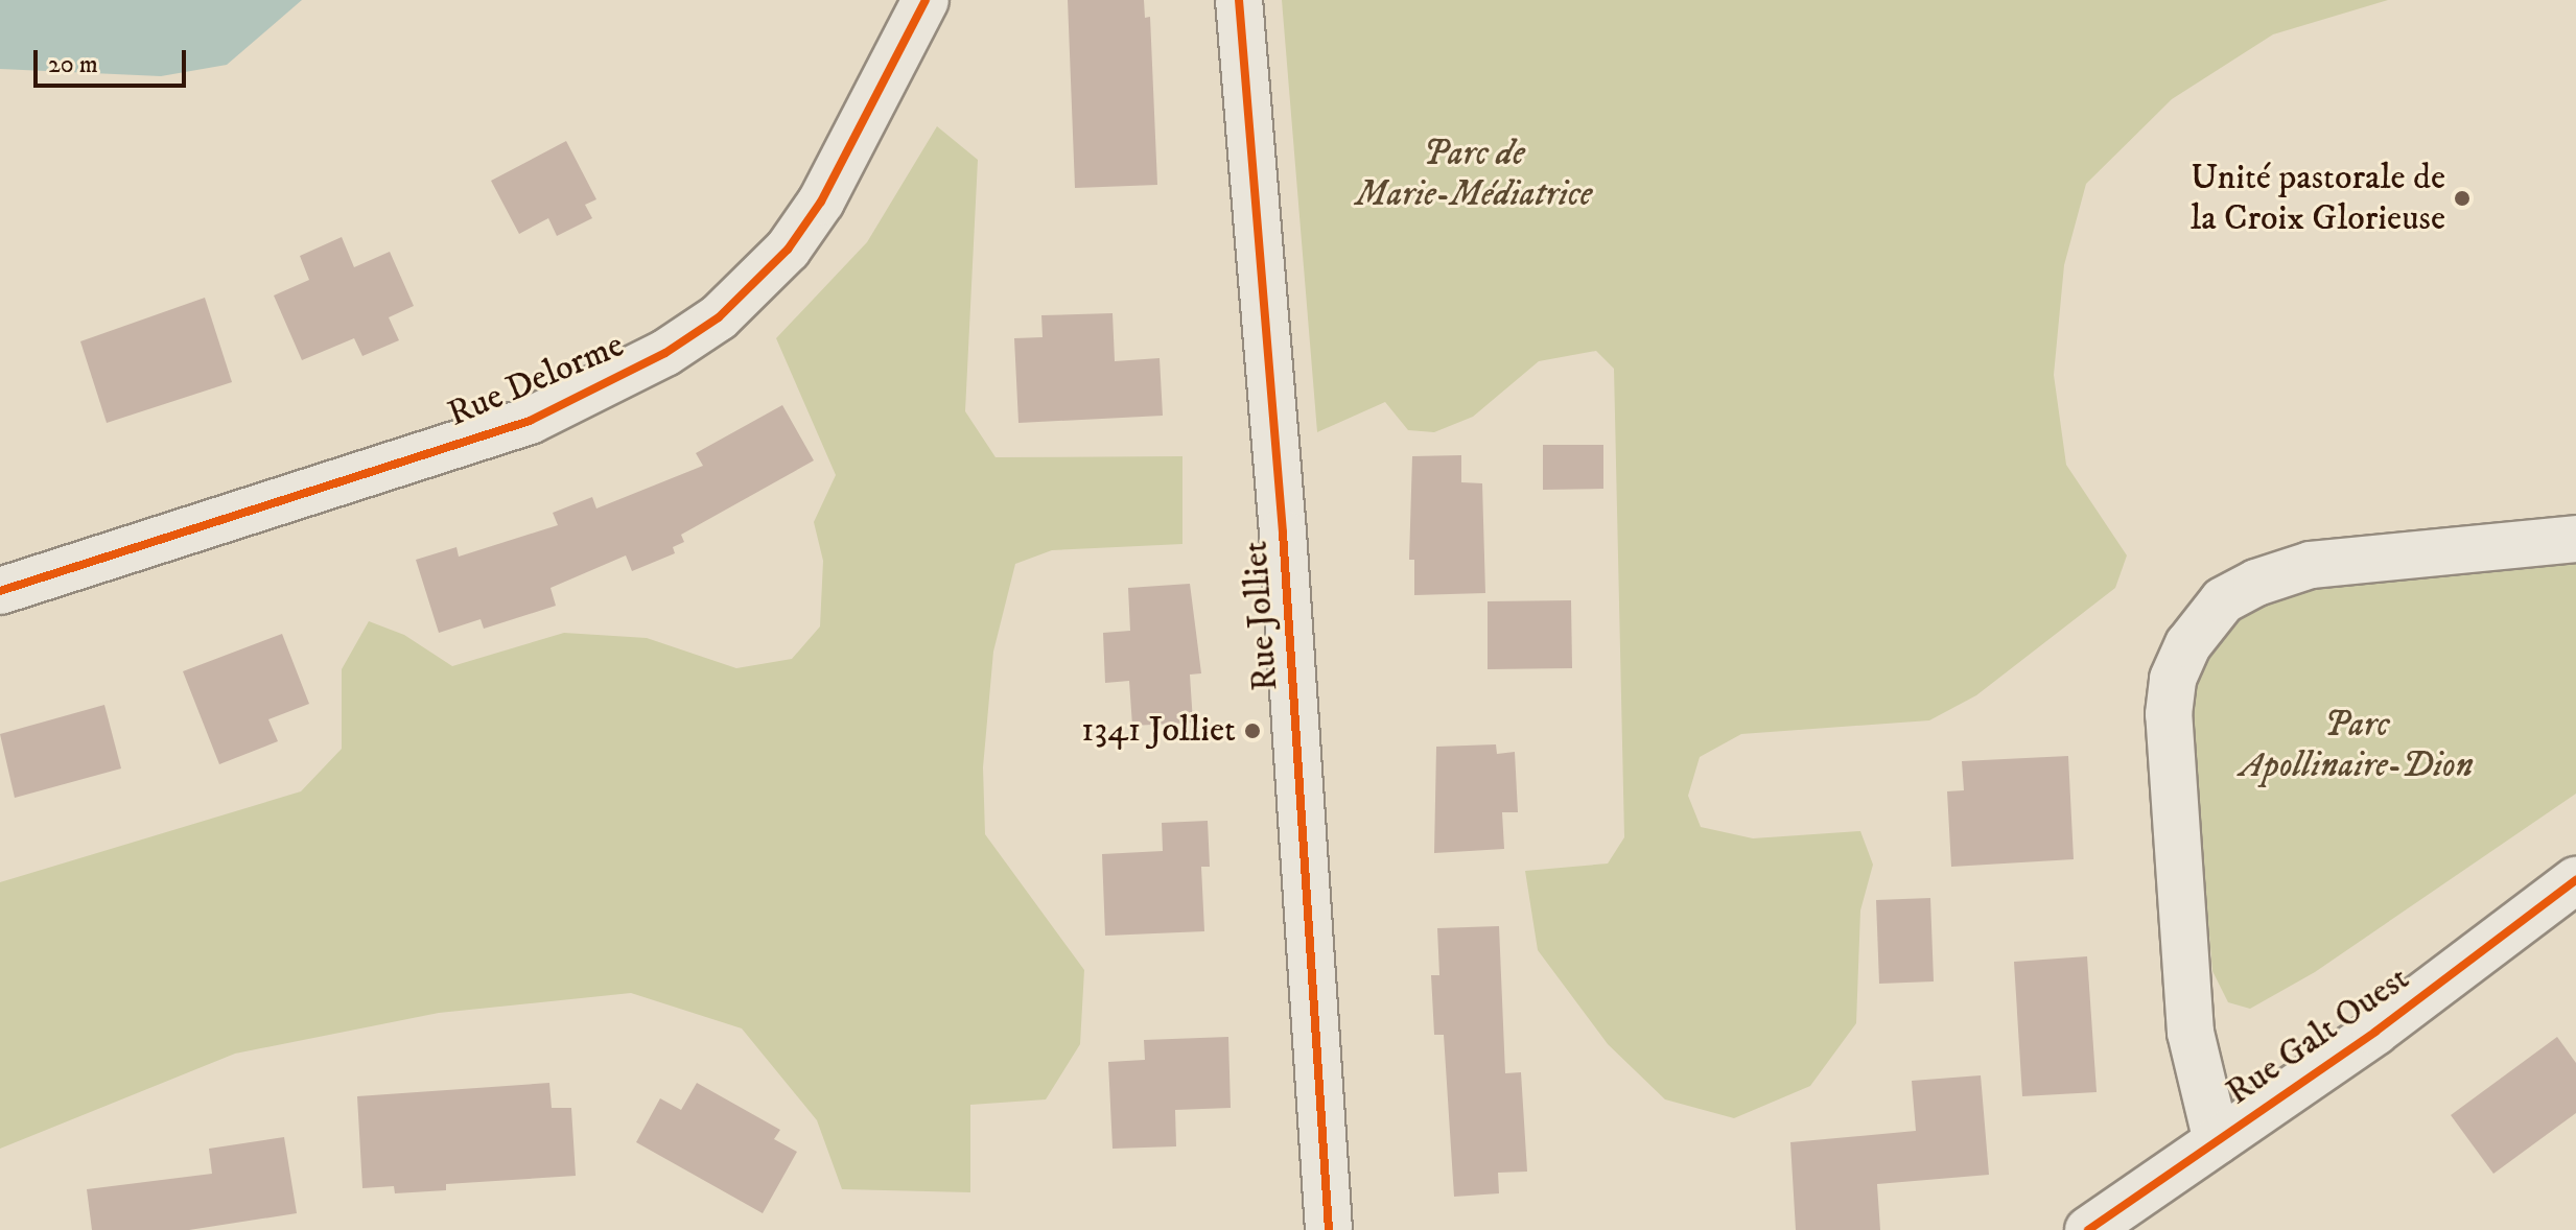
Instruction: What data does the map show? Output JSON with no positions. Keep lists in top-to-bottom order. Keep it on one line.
{"streets":{"street":["Rue Delorme","Rue Jolliet","Rue Galt Ouest"]},"parks":["Parc de Marie-Médiatrice","Parc Apollinaire-Dion"],"places":["Unité pastorale de la Croix Glorieuse","1341 Jolliet"],"scale_bar":"20 m"}
